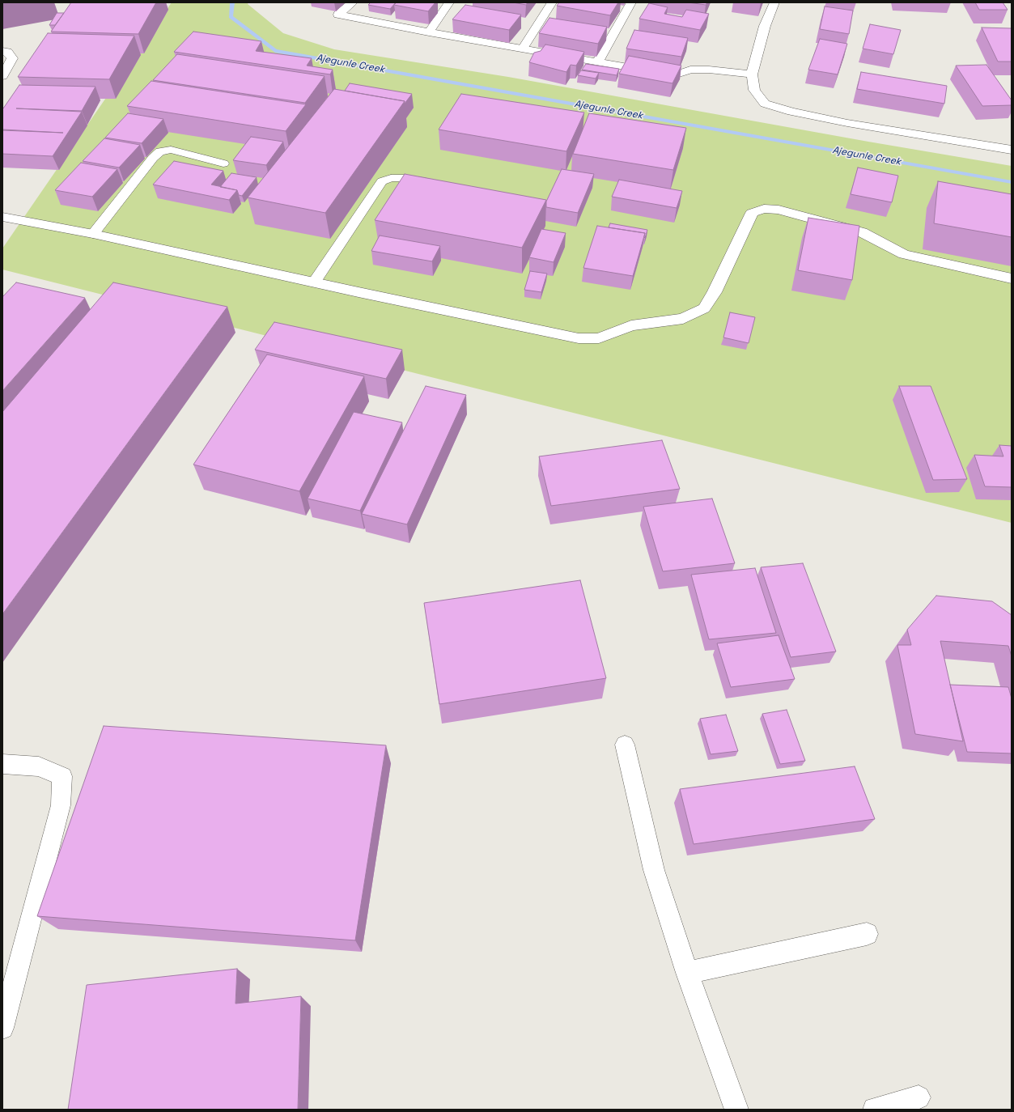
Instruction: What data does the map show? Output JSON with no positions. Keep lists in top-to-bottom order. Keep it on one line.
{"water":["Ajegunle Creek"]}
